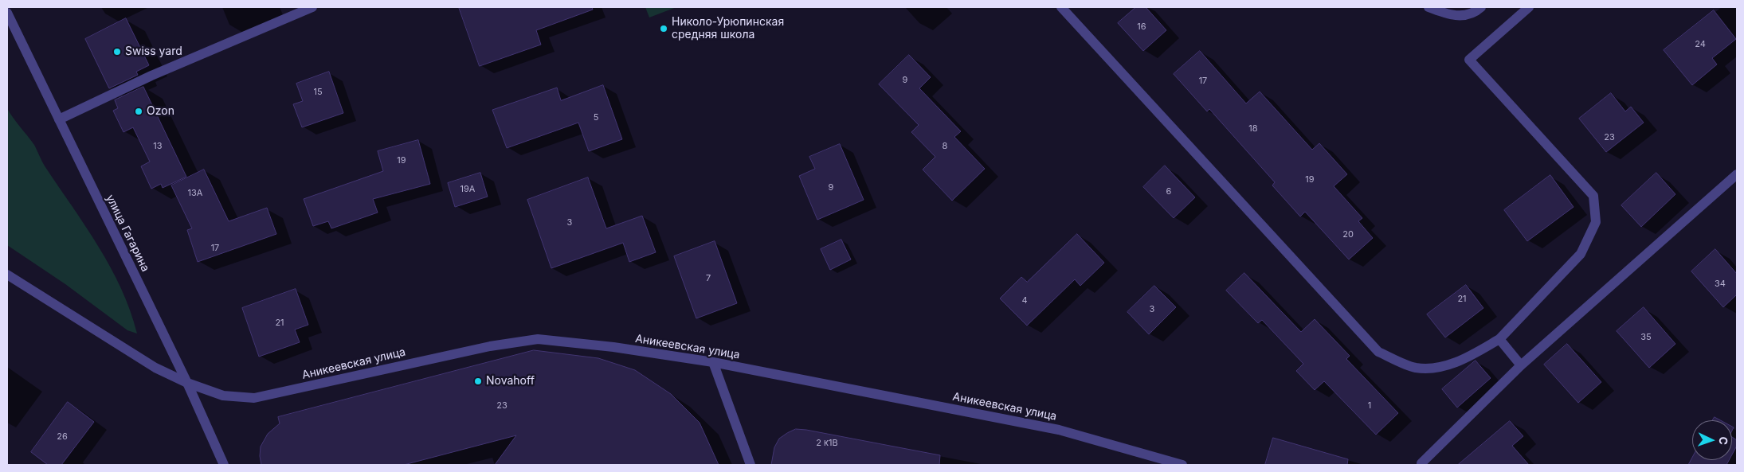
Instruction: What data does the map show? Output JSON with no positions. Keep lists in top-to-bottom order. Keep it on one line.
{"streets":{"street":["улица Гагарина","Аникеевская улица"]},"crossings":[["улица Гагарина","Аникеевская улица"]],"places":["Николо-Урюпинская средняя школа","Swiss yard","Ozon","Novahoff"],"house_numbers":["16","24","9","17","15","5","18","23","13","8","19","19","9","19А","6","13А","3","20","17","7","34","21","4","3","21","35","23","1","26","2 к1В"],"north":"right"}
